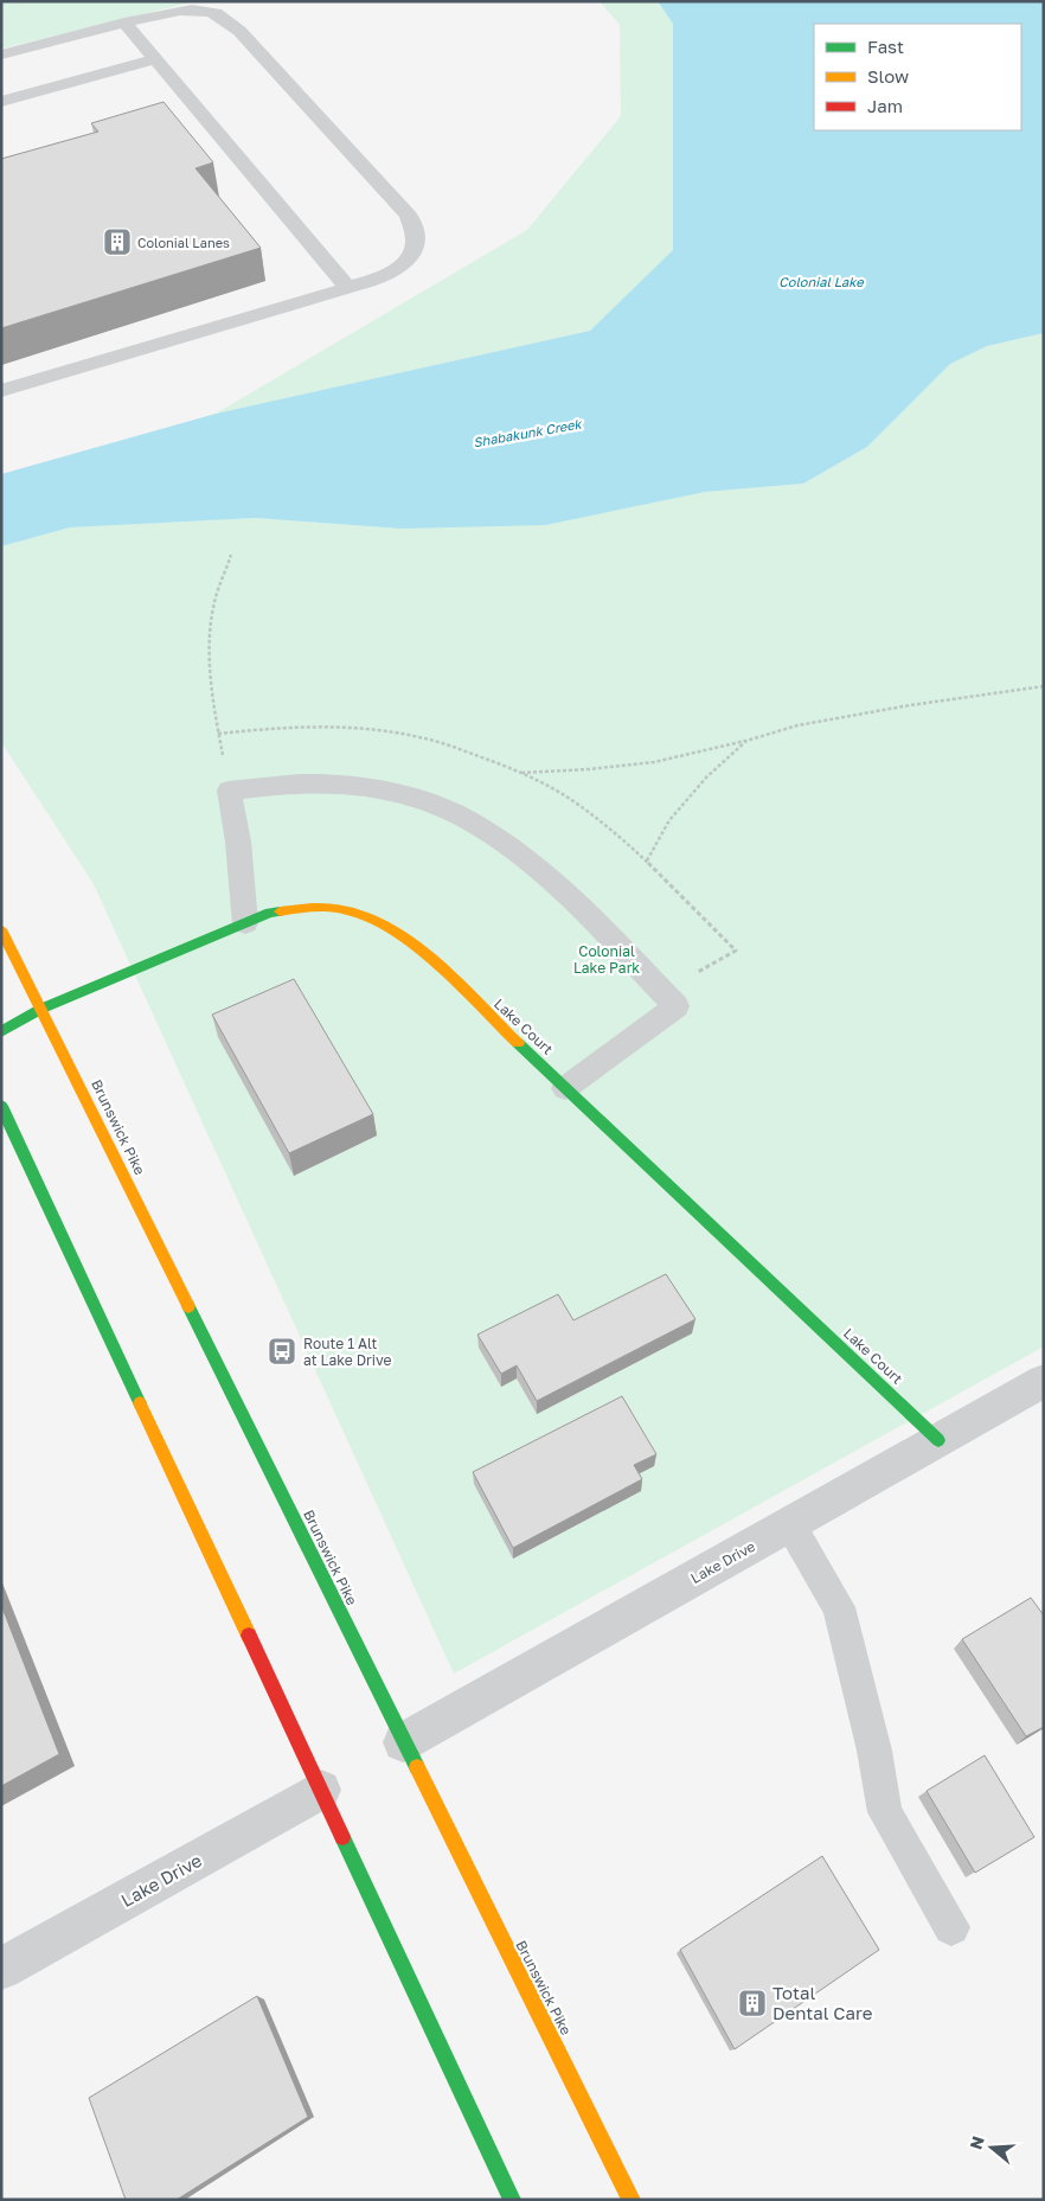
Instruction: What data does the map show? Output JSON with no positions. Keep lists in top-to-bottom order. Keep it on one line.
{"streets":{"main road":["Lake Court","Brunswick Pike"],"street":["Lake Drive"]},"crossings":[["Lake Court","Brunswick Pike"],["Lake Court","Lake Drive"],["Brunswick Pike","Lake Drive"]],"water":["Colonial Lake","Shabakunk Creek"],"parks":["Colonial Lake Park"],"places":{"building":["Colonial Lanes","Total Dental Care"],"bus stop":["Route 1 Alt at Lake Drive"]},"legend":["Fast","Slow","Jam"],"north":"left"}
